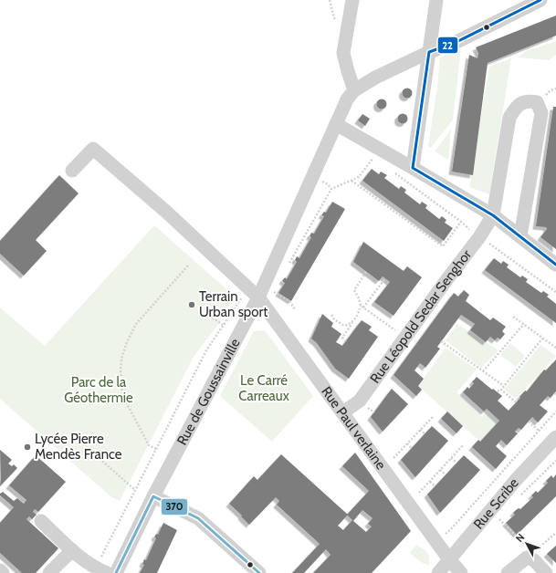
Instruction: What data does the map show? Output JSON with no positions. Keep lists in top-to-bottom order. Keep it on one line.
{"streets":{"street":["Rue Léopold Sedar Senghor","Rue de Goussainville","Rue Paul verlaine","Rue Scribe"]},"crossings":[["Rue Léopold Sedar Senghor","Rue Paul verlaine"],["Rue de Goussainville","Rue Paul verlaine"],["Rue Paul verlaine","Rue Scribe"]],"parks":["Le Carré Carreaux","Parc de la Géothermie"],"places":["Terrain Urban sport","Lycée Pierre Mendès France"],"lines":["transit line 22","transit line 370"],"north":"top left"}
